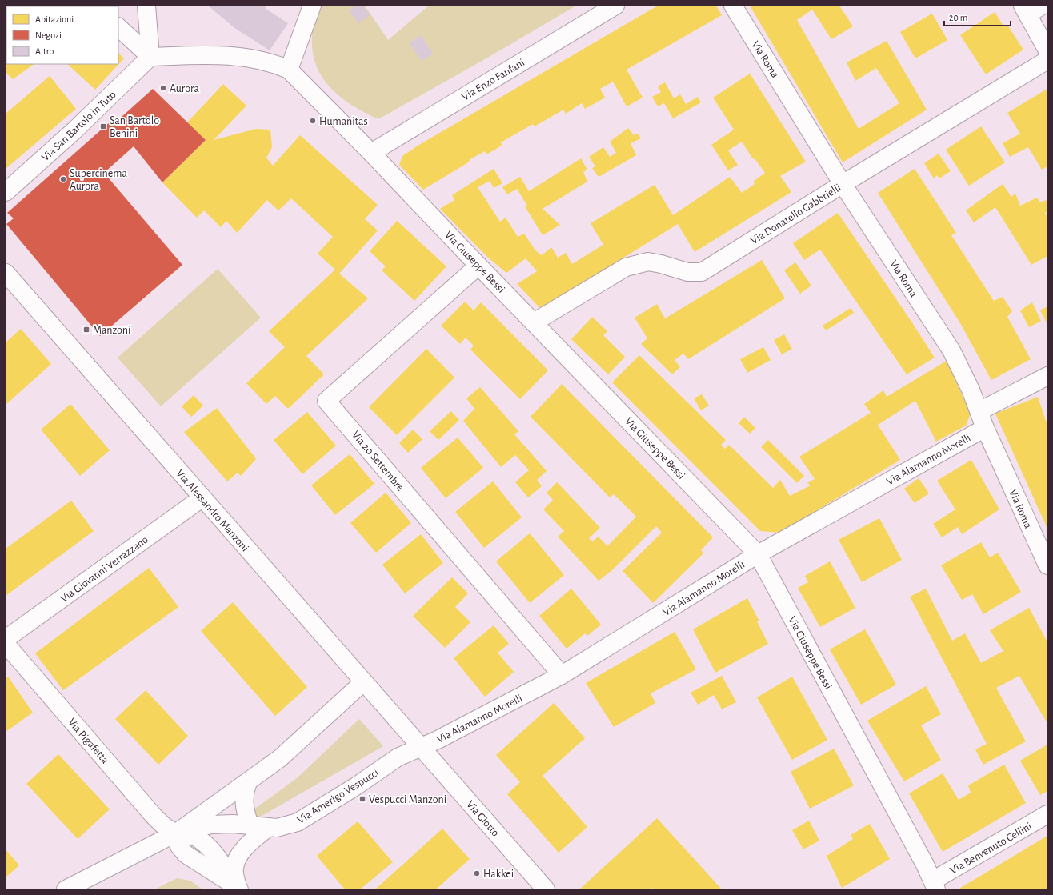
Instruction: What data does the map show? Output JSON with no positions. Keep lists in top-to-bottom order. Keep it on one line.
{"streets":{"street":["Via Roma","Via Enzo Fanfani","Via San Bartolo in Tuto","Via Donatello Gabbrielli","Via Giuseppe Bessi","Via Alamanno Morelli","Via 20 Settembre","Via Alessandro Manzoni","Via Giovanni Verrazzano","Via Pigafetta","Via Amerigo Vespucci","Via Giotto","Via Benvenuto Cellini"]},"crossings":[["Via Roma","Via Donatello Gabbrielli"],["Via Roma","Via Alamanno Morelli"],["Via Enzo Fanfani","Via Giuseppe Bessi"],["Via Donatello Gabbrielli","Via Giuseppe Bessi"],["Via Giuseppe Bessi","Via Alamanno Morelli"],["Via Giuseppe Bessi","Via 20 Settembre"],["Via Giuseppe Bessi","Via Benvenuto Cellini"],["Via Alamanno Morelli","Via 20 Settembre"],["Via Alamanno Morelli","Via Alessandro Manzoni"],["Via Alamanno Morelli","Via Amerigo Vespucci"],["Via Alamanno Morelli","Via Giotto"],["Via Alessandro Manzoni","Via Giovanni Verrazzano"],["Via Alessandro Manzoni","Via Amerigo Vespucci"],["Via Alessandro Manzoni","Via Giotto"],["Via Pigafetta","Via Amerigo Vespucci"],["Via Amerigo Vespucci","Via Giotto"]],"places":{"other":["Aurora","Humanitas","Supercinema Aurora","Hakkei"],"transit":["San Bartolo Benini","Manzoni","Vespucci Manzoni"]},"legend":["Abitazioni","Negozi","Altro"],"scale_bar":"20 m"}
